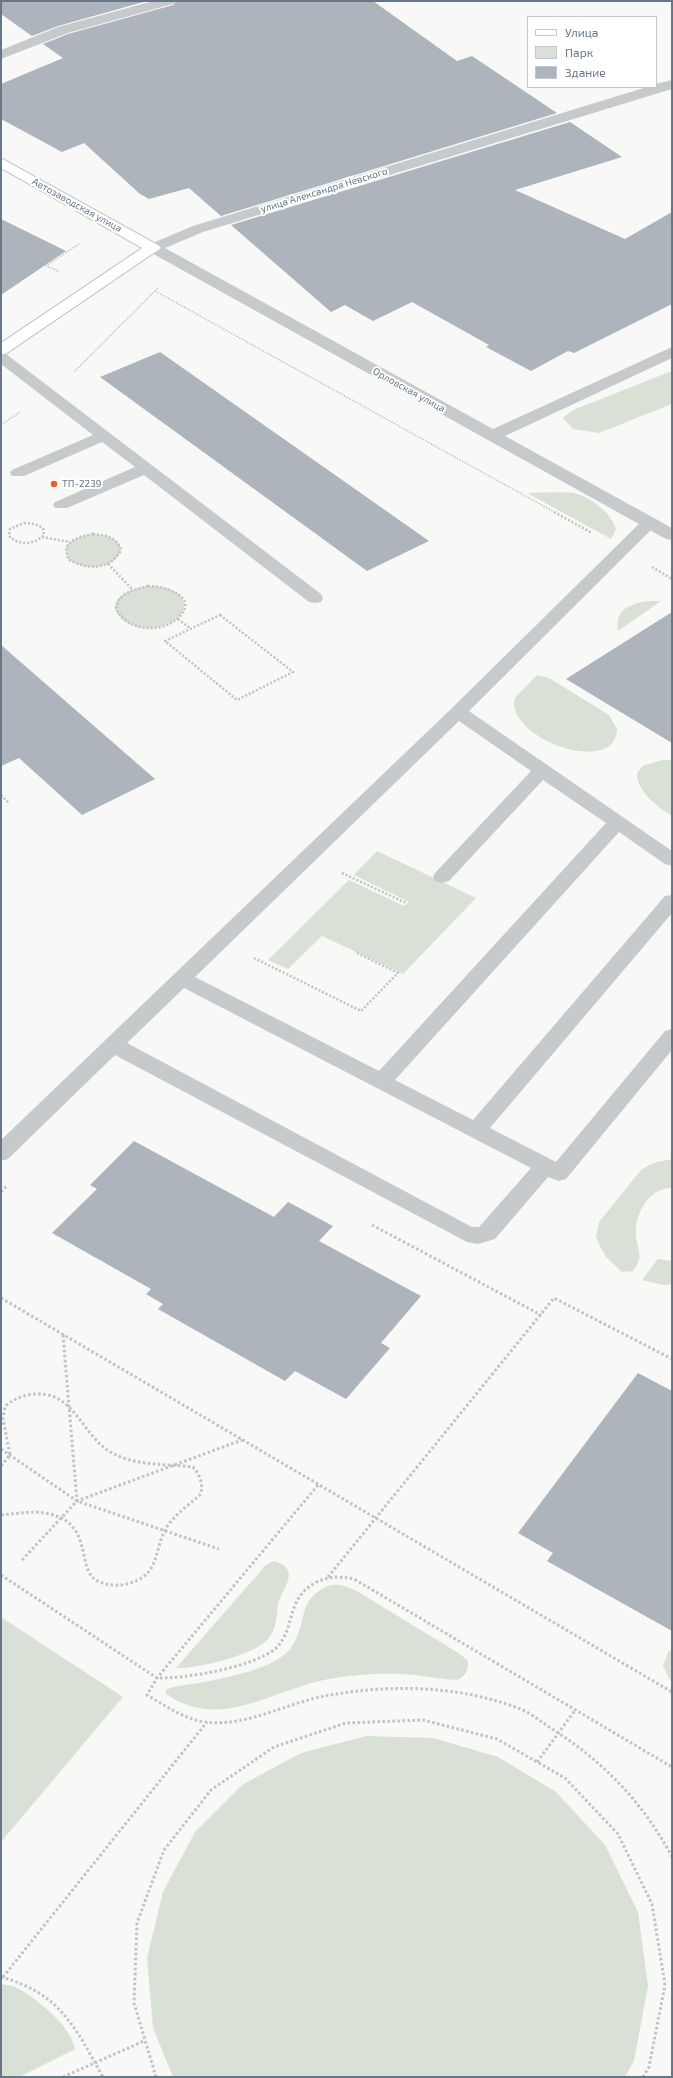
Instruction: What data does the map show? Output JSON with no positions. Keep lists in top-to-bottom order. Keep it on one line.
{"streets":{"street":["улица Александра Невского","Автозаводская улица","Орловская улица"]},"crossings":[["улица Александра Невского","Автозаводская улица"],["улица Александра Невского","Орловская улица"],["Автозаводская улица","Орловская улица"]],"places":["ТП-2239"],"legend":["Улица","Парк","Здание"]}
